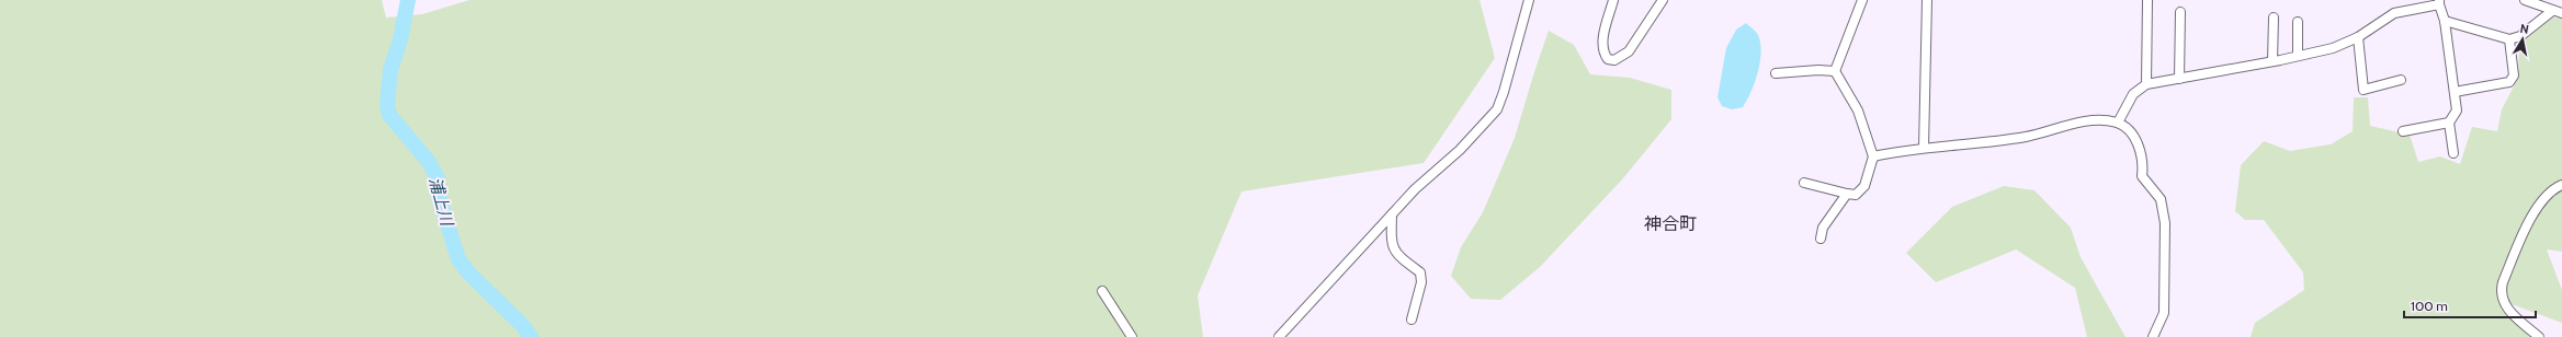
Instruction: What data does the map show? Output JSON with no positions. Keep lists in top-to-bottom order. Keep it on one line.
{"districts":["神合町"],"water":["浦上川"],"scale_bar":"100 m","north":"top"}
